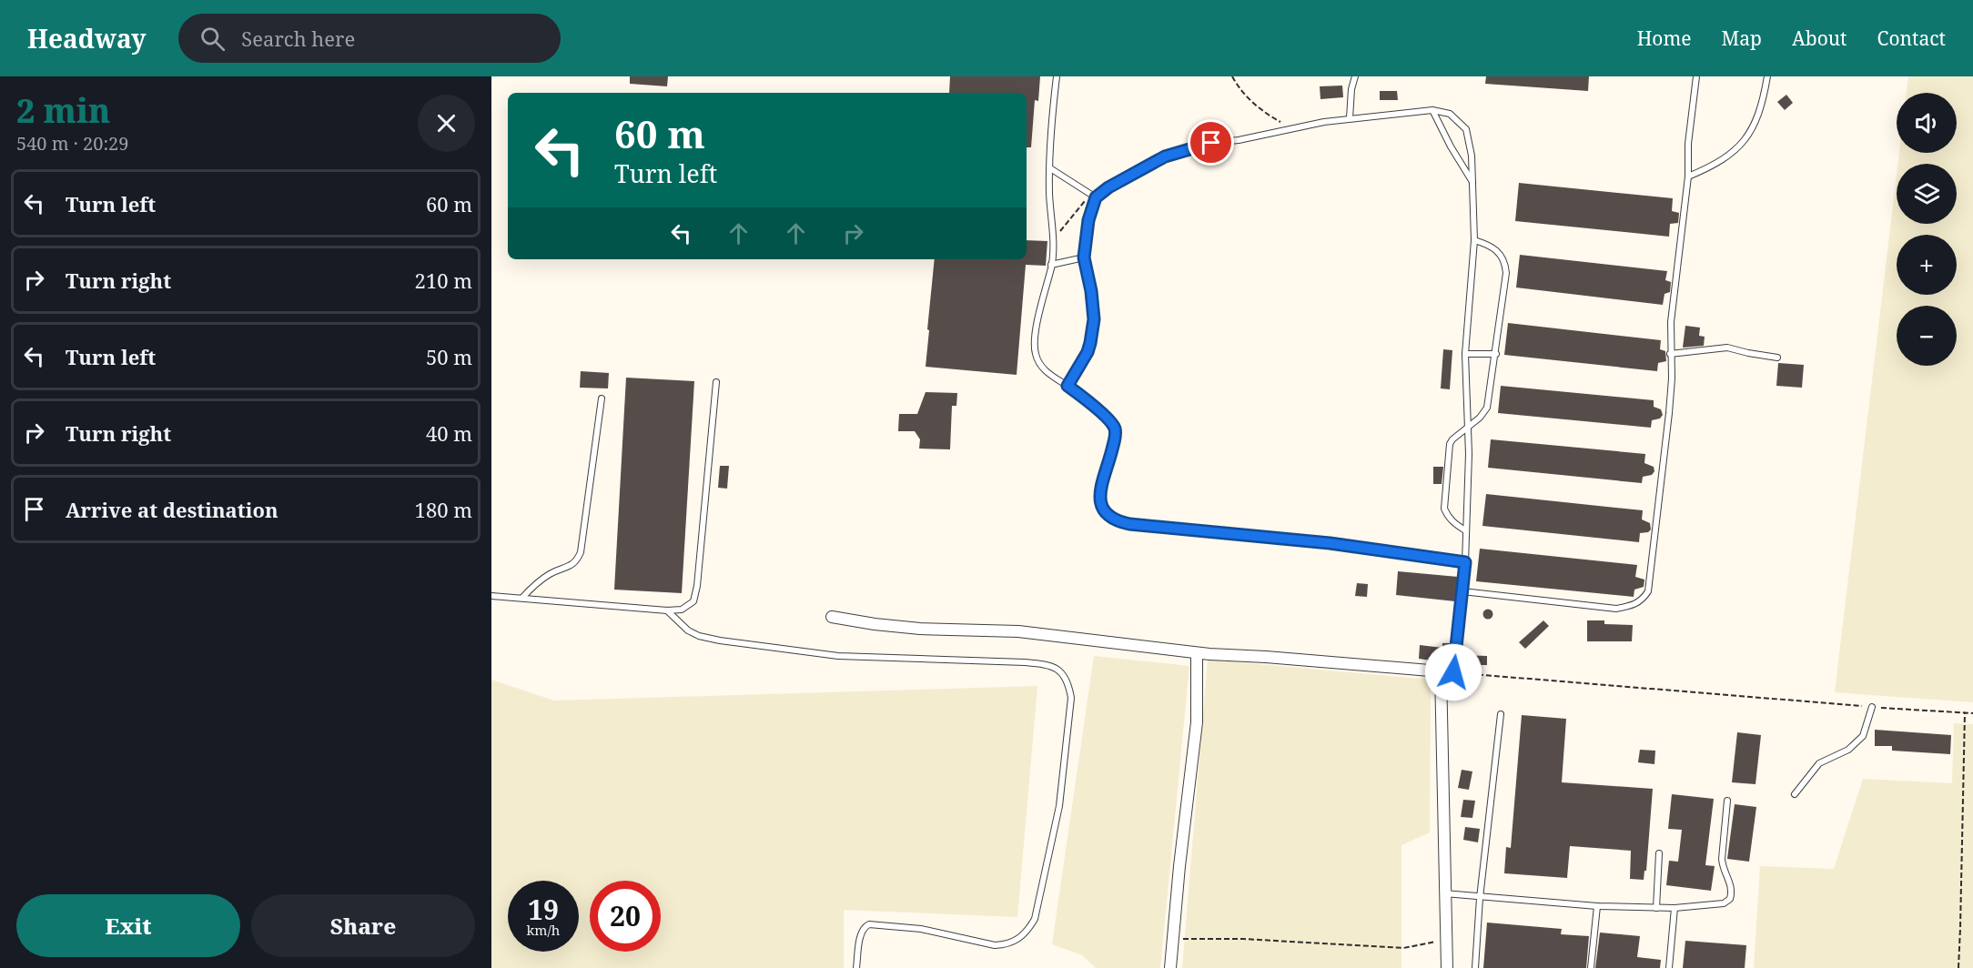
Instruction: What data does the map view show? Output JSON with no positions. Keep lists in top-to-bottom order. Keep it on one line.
{"page":{"header":"Headway","search":"Search here","nav":["Home","Map","About","Contact"],"heading":["2 min","540 m · 20:29"],"map_buttons":["+","−"],"turn":["60 m","Turn left"],"list":[{"name":"Turn left","value":"60 m"},{"name":"Turn right","value":"210 m"},{"name":"Turn left","value":"50 m"},{"name":"Turn right","value":"40 m"},{"name":"Arrive at destination","value":"180 m"}],"speed":"19 km/h","limit":"20","buttons":["Exit","Share"]}}
